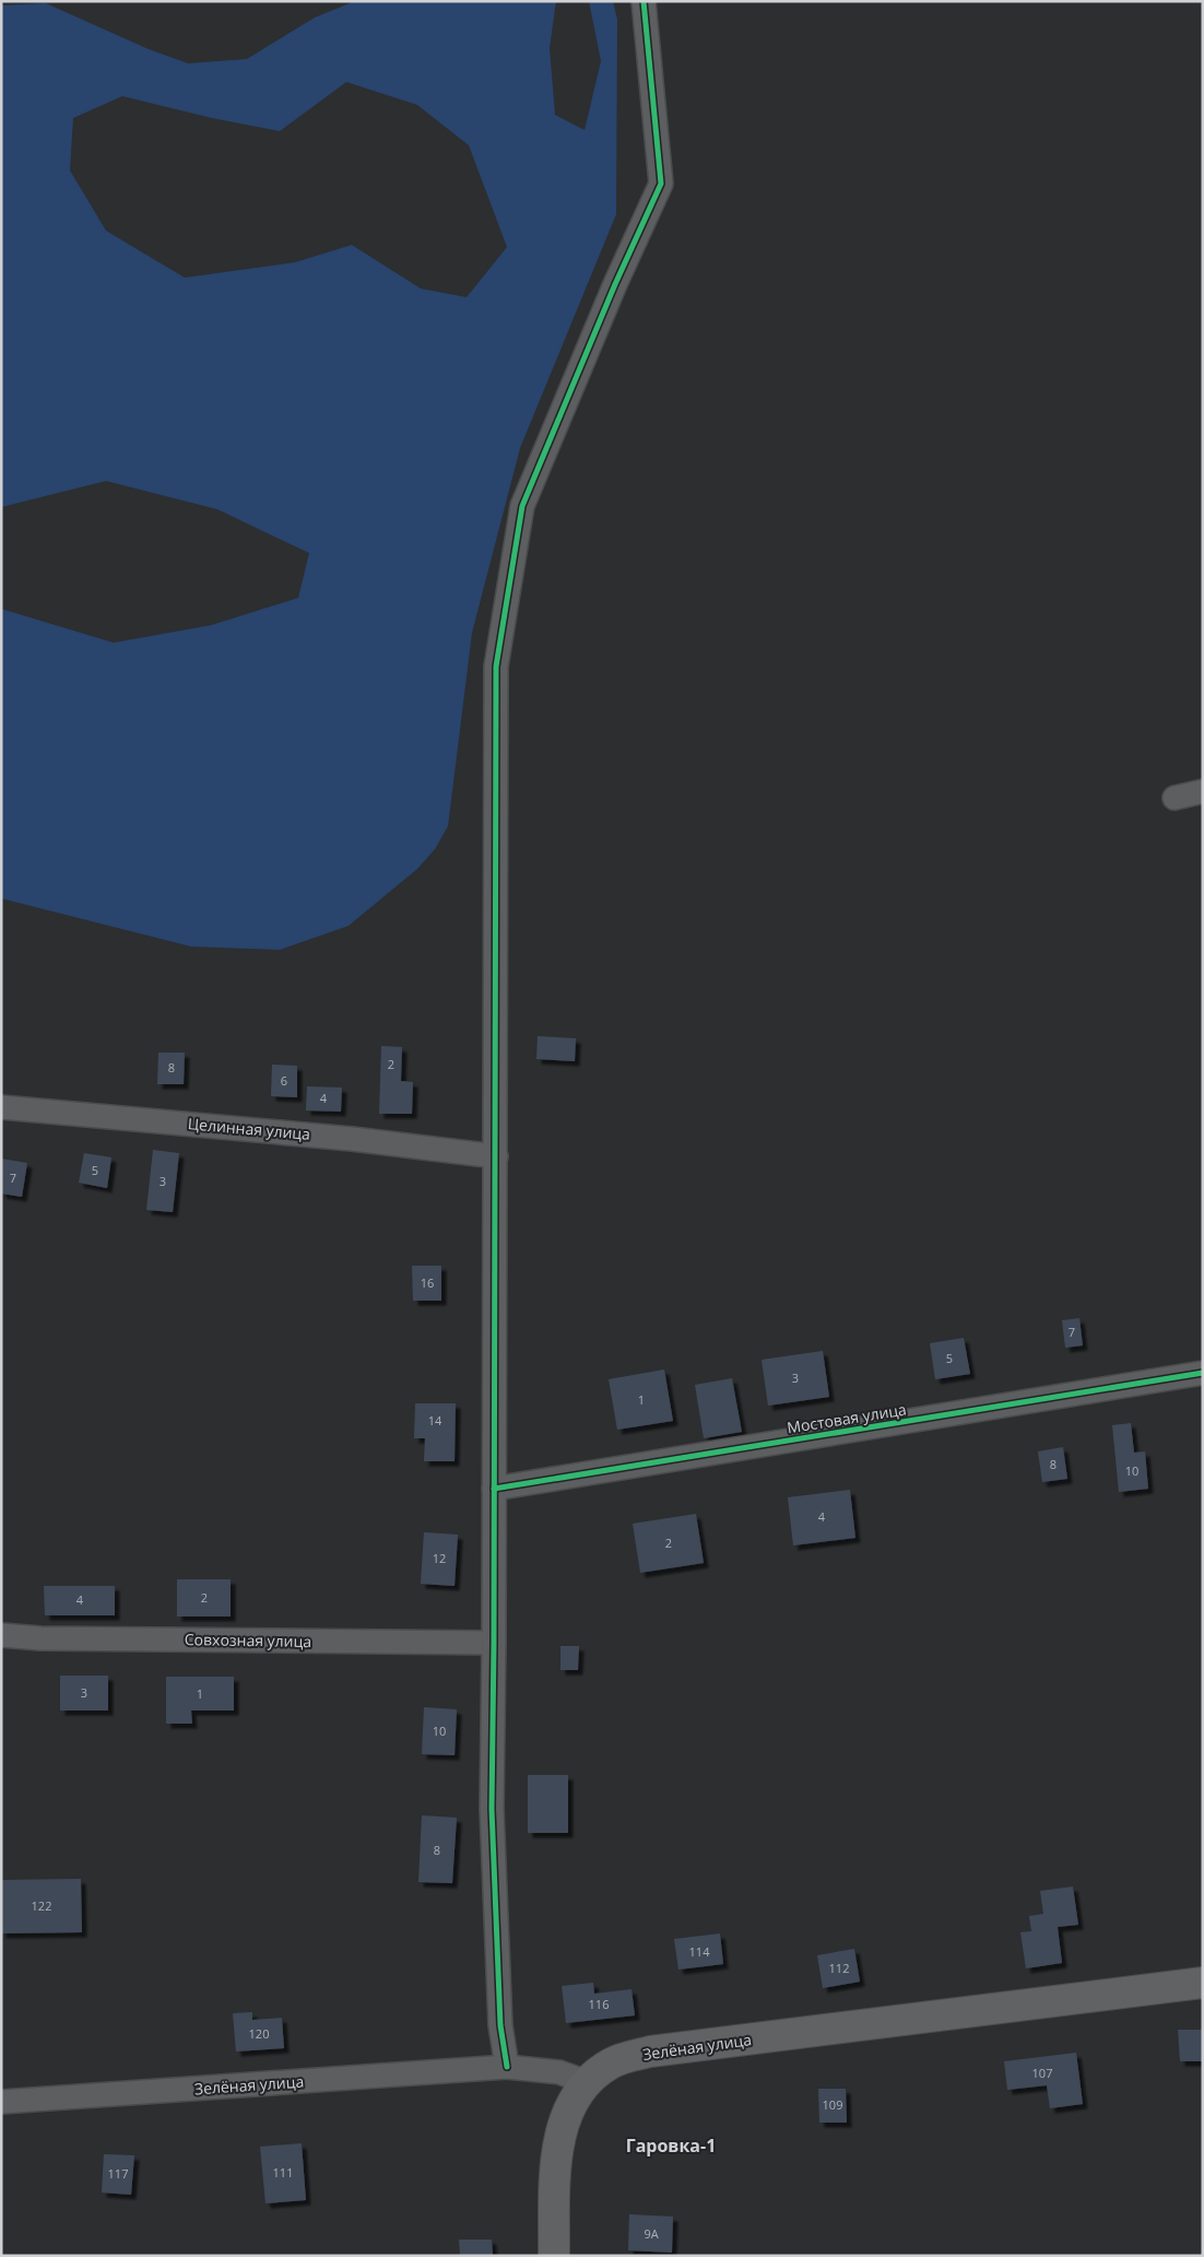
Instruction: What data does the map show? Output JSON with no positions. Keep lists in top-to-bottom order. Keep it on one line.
{"streets":{"main road":["Зелёная улица"],"street":["Целинная улица","Мостовая улица","Совхозная улица"]},"districts":["Гаровка-1"],"house_numbers":["2","8","6","4","5","7","3","16","7","5","3","1","14","8","10","4","2","12","2","4","3","1","10","8","122","114","112","116","120","107","109","111","117","9А"]}
